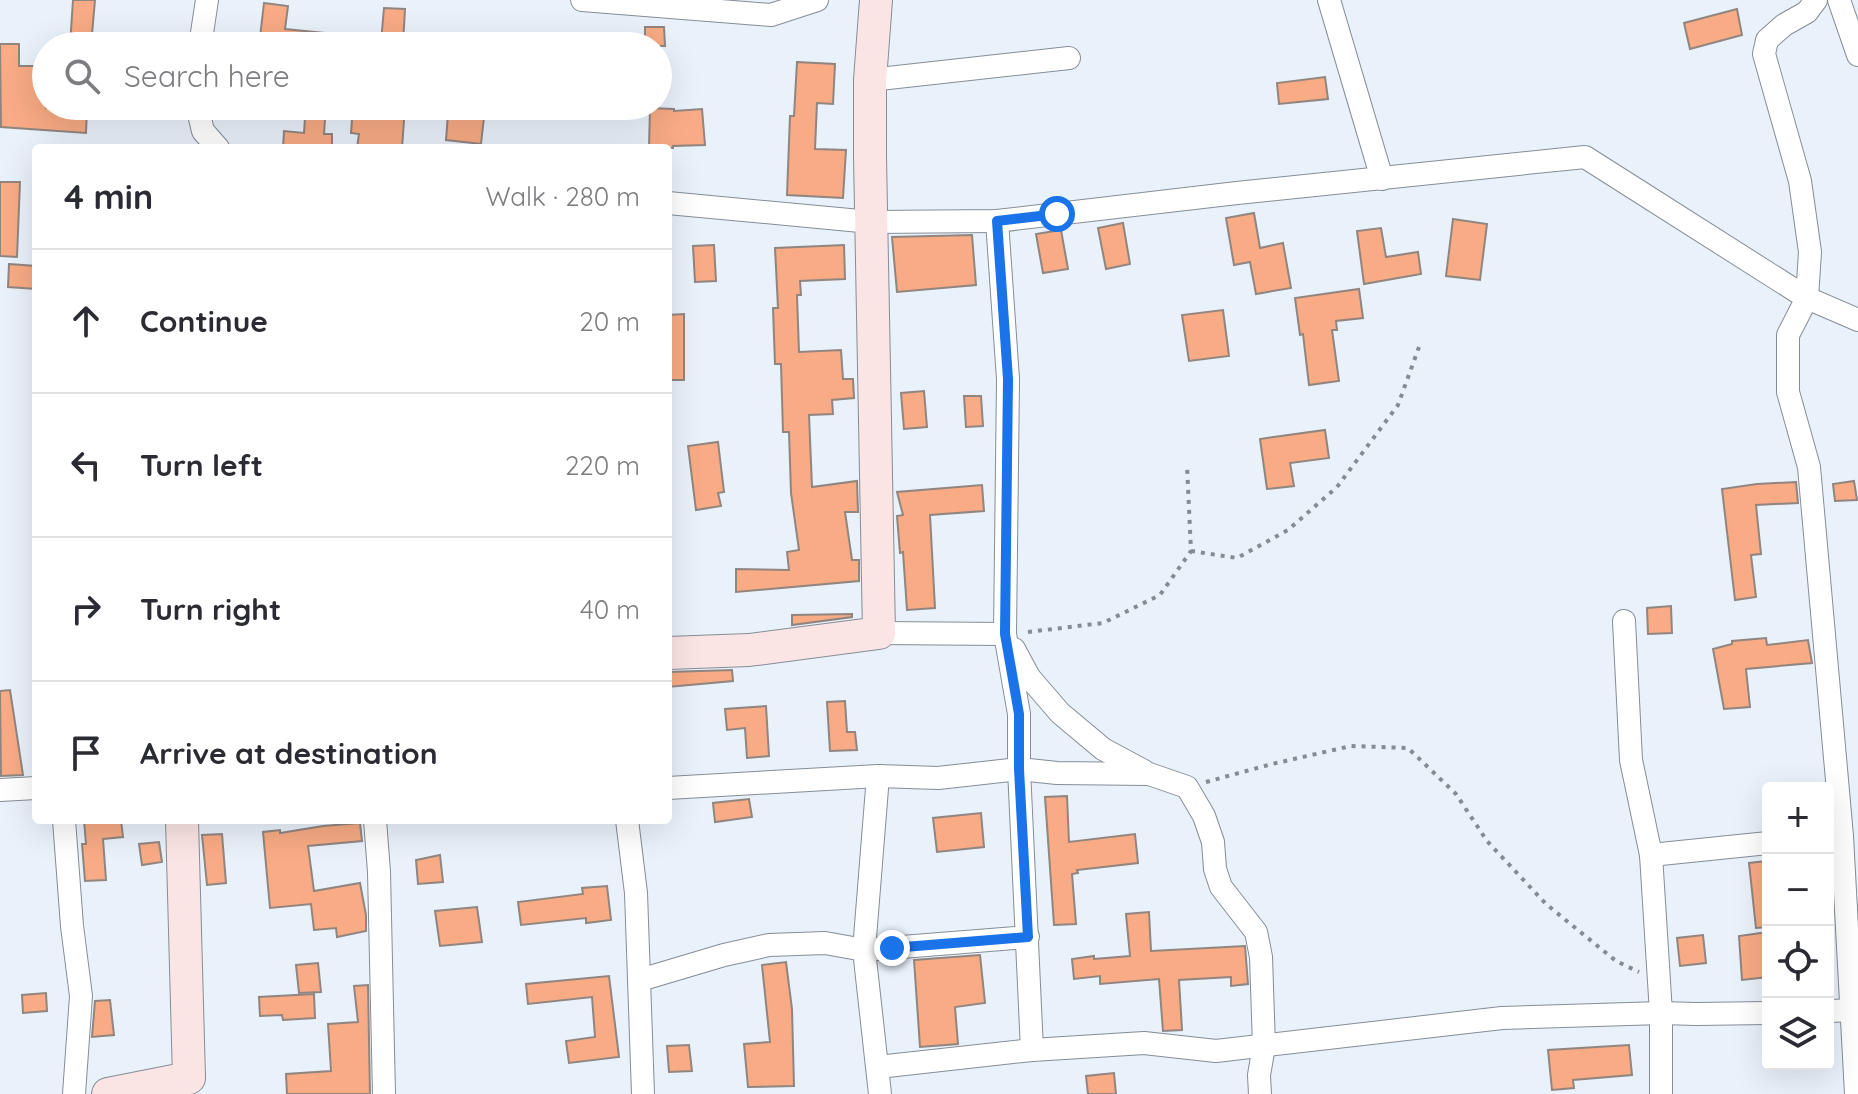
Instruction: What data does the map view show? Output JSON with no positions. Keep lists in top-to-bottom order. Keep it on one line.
{"page":{"search":"Search here","heading":["4 min","Walk · 280 m"],"list":[["Continue","20 m"],["Turn left","220 m"],["Turn right","40 m"],"Arrive at destination"],"map_buttons":["+","−"]}}
